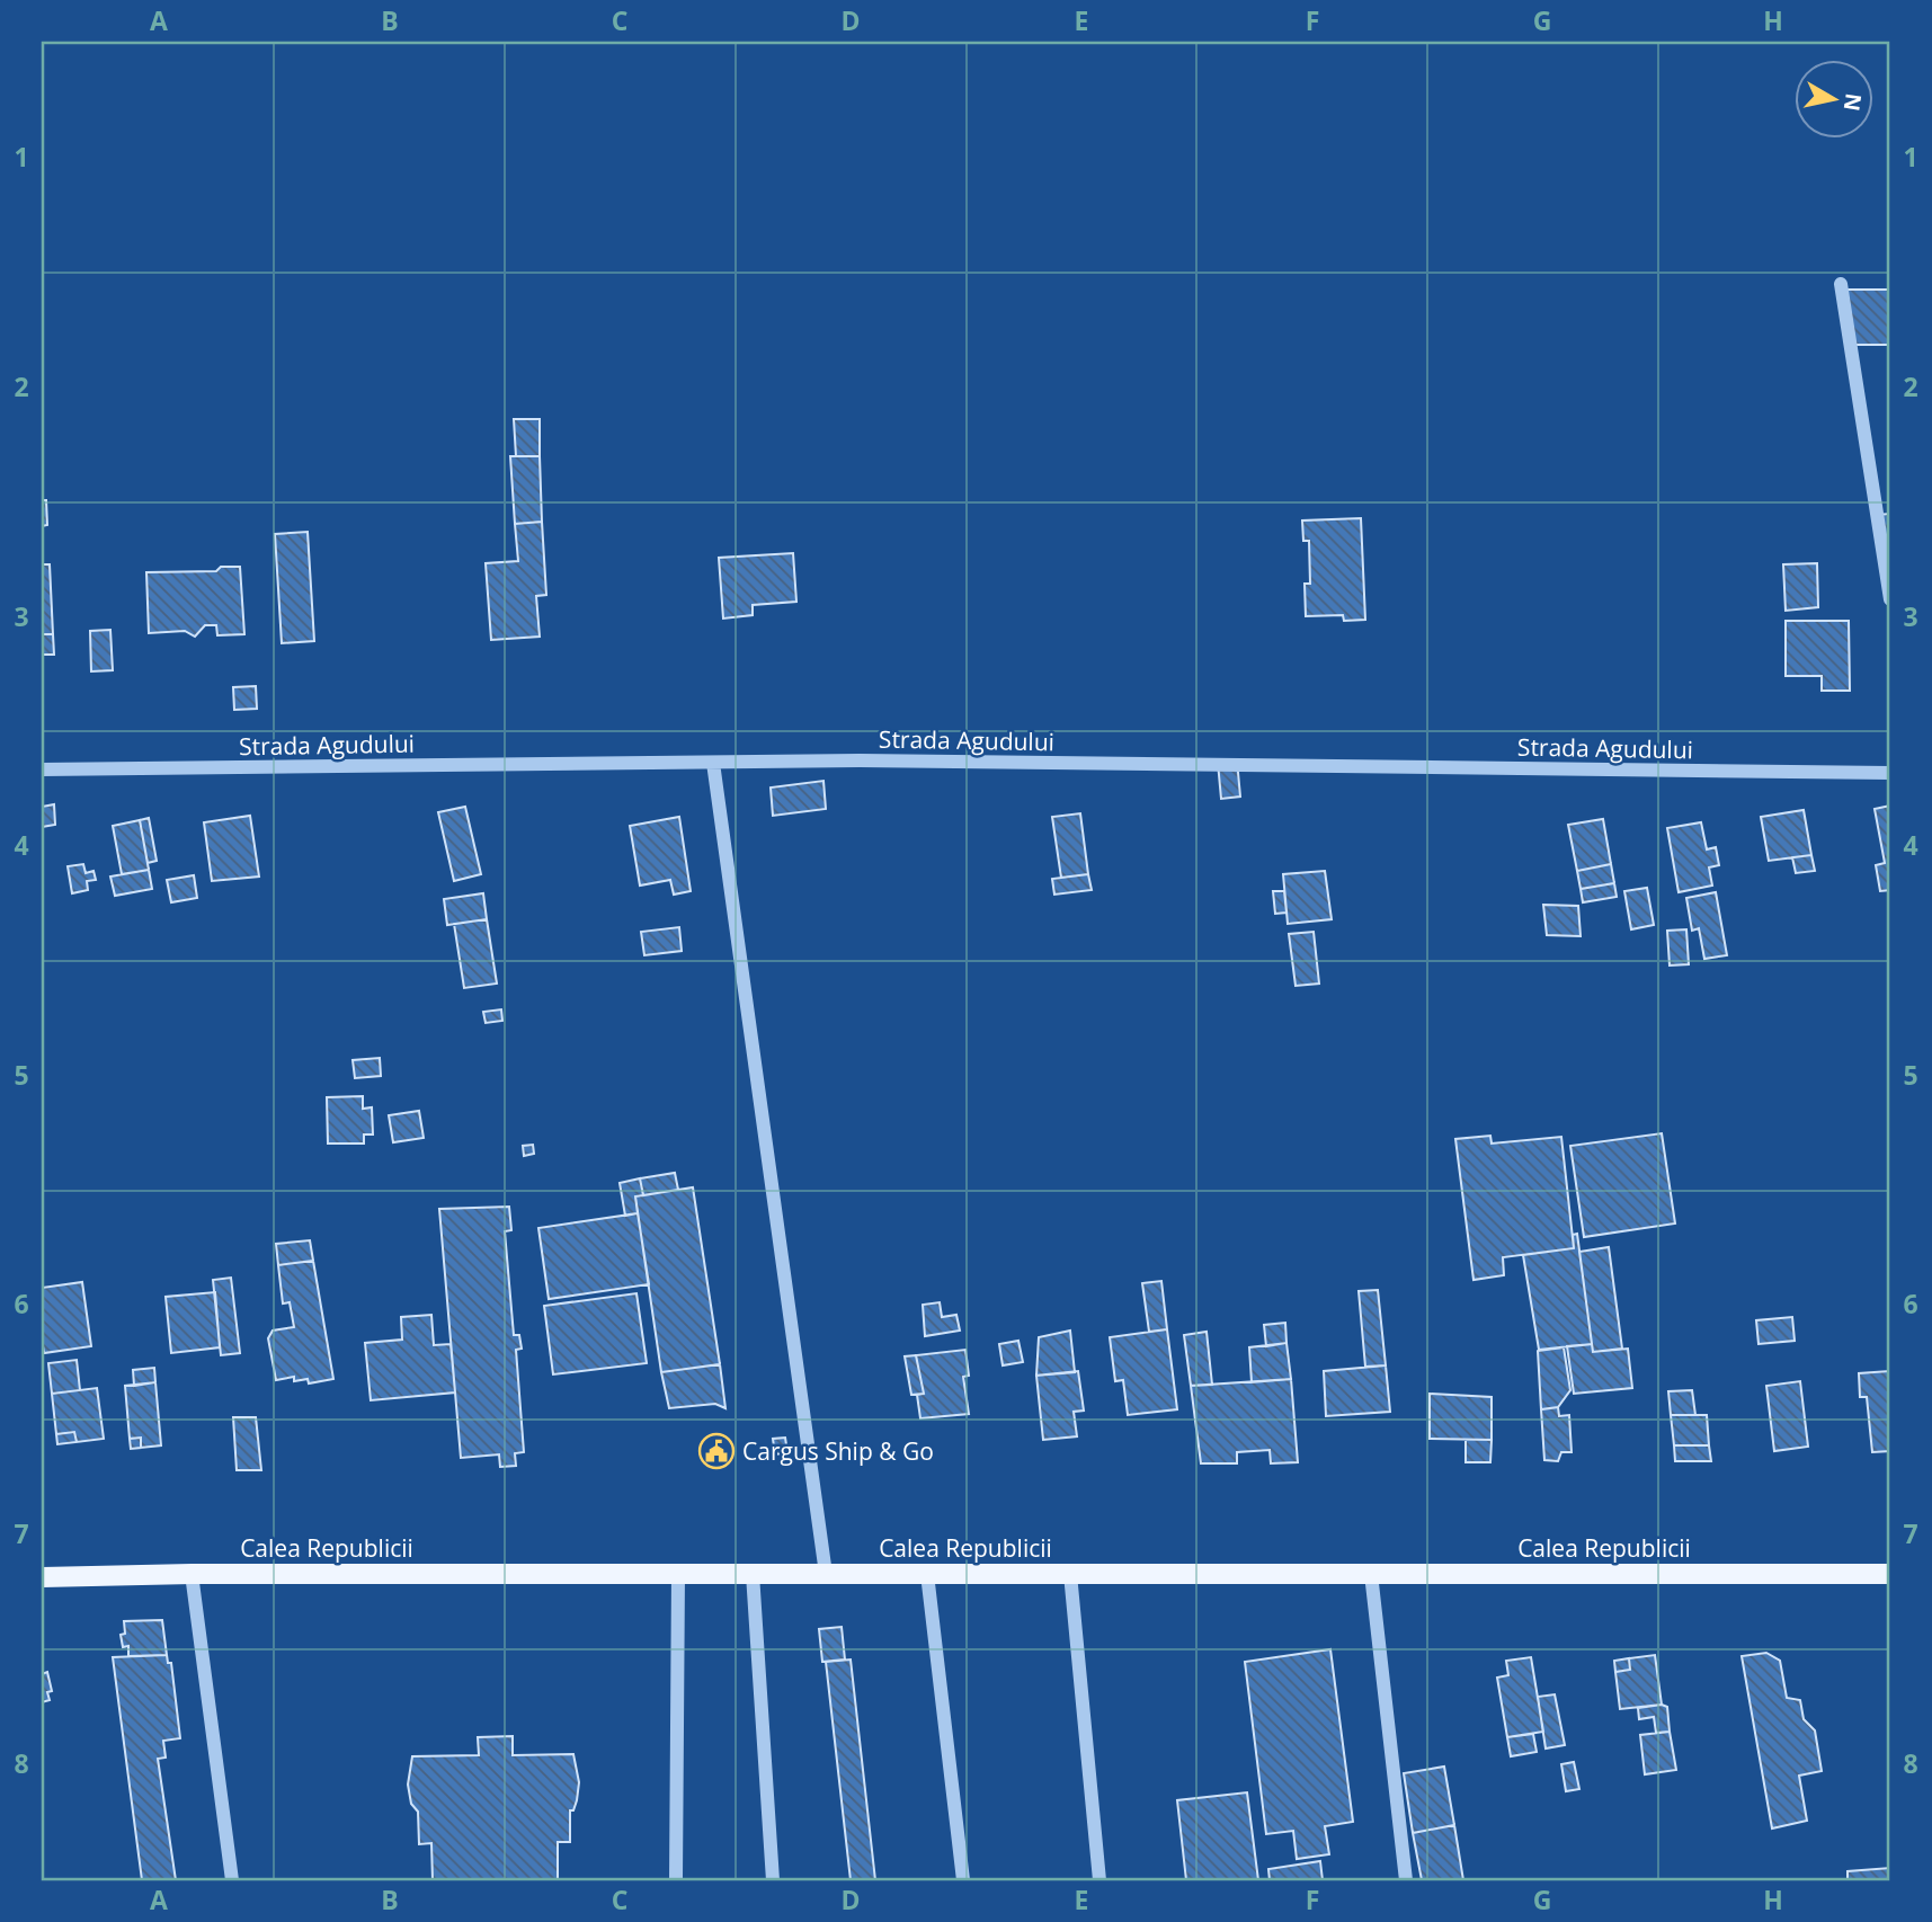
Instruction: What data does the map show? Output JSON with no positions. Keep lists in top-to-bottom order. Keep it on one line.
{"streets":{"main road":["Calea Republicii"],"street":["Strada Agudului"]},"places":{"public building":["Cargus Ship & Go"]},"north":"right","grid":{"columns":["A","B","C","D","E","F","G","H"],"rows":["1","2","3","4","5","6","7","8"]}}
